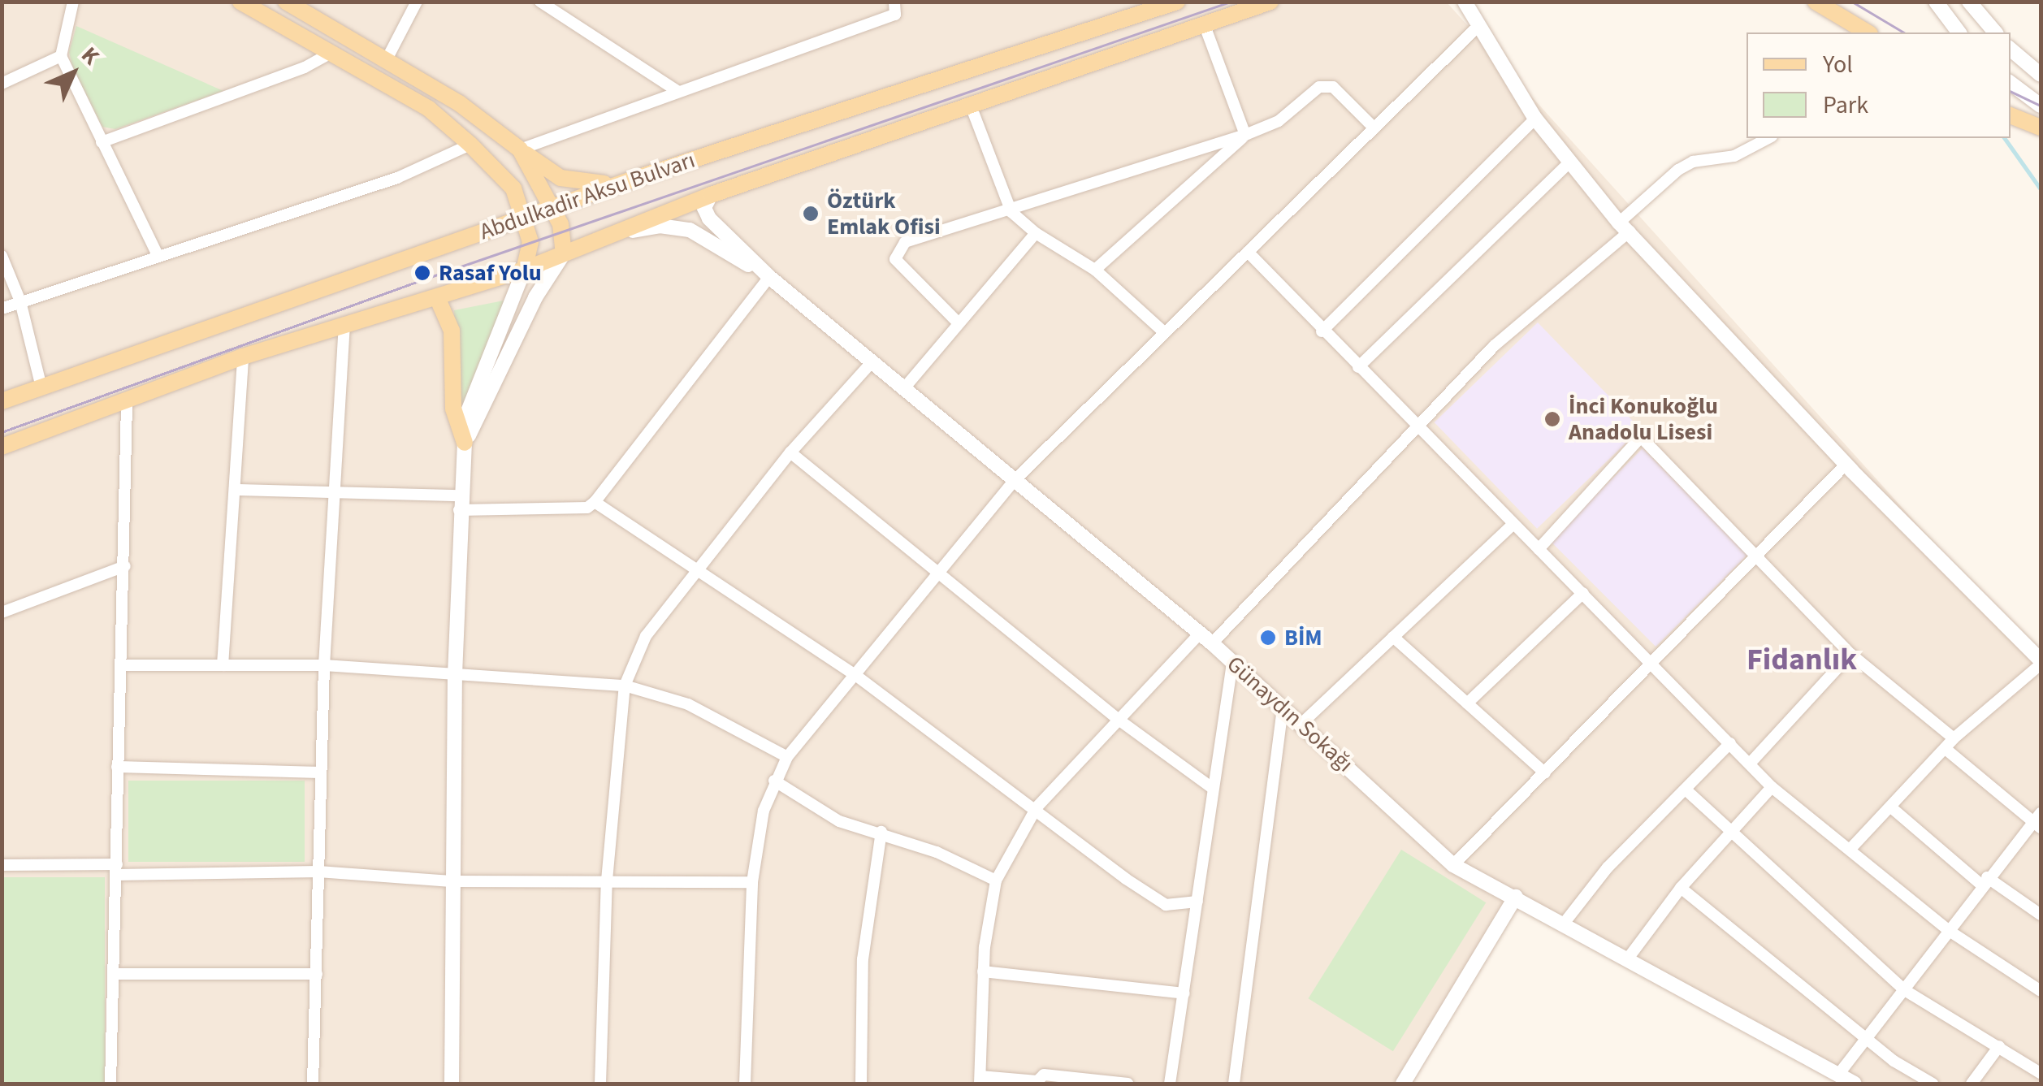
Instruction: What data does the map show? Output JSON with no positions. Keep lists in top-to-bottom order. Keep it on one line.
{"streets":{"main road":["Abdulkadir Aksu Bulvarı"],"street":["Günaydın Sokağı"]},"districts":["Fidanlık"],"places":["Öztürk Emlak Ofisi","Rasaf Yolu","İnci Konukoğlu Anadolu Lisesi","BİM"],"legend":["Yol","Park"],"north":"top right"}
